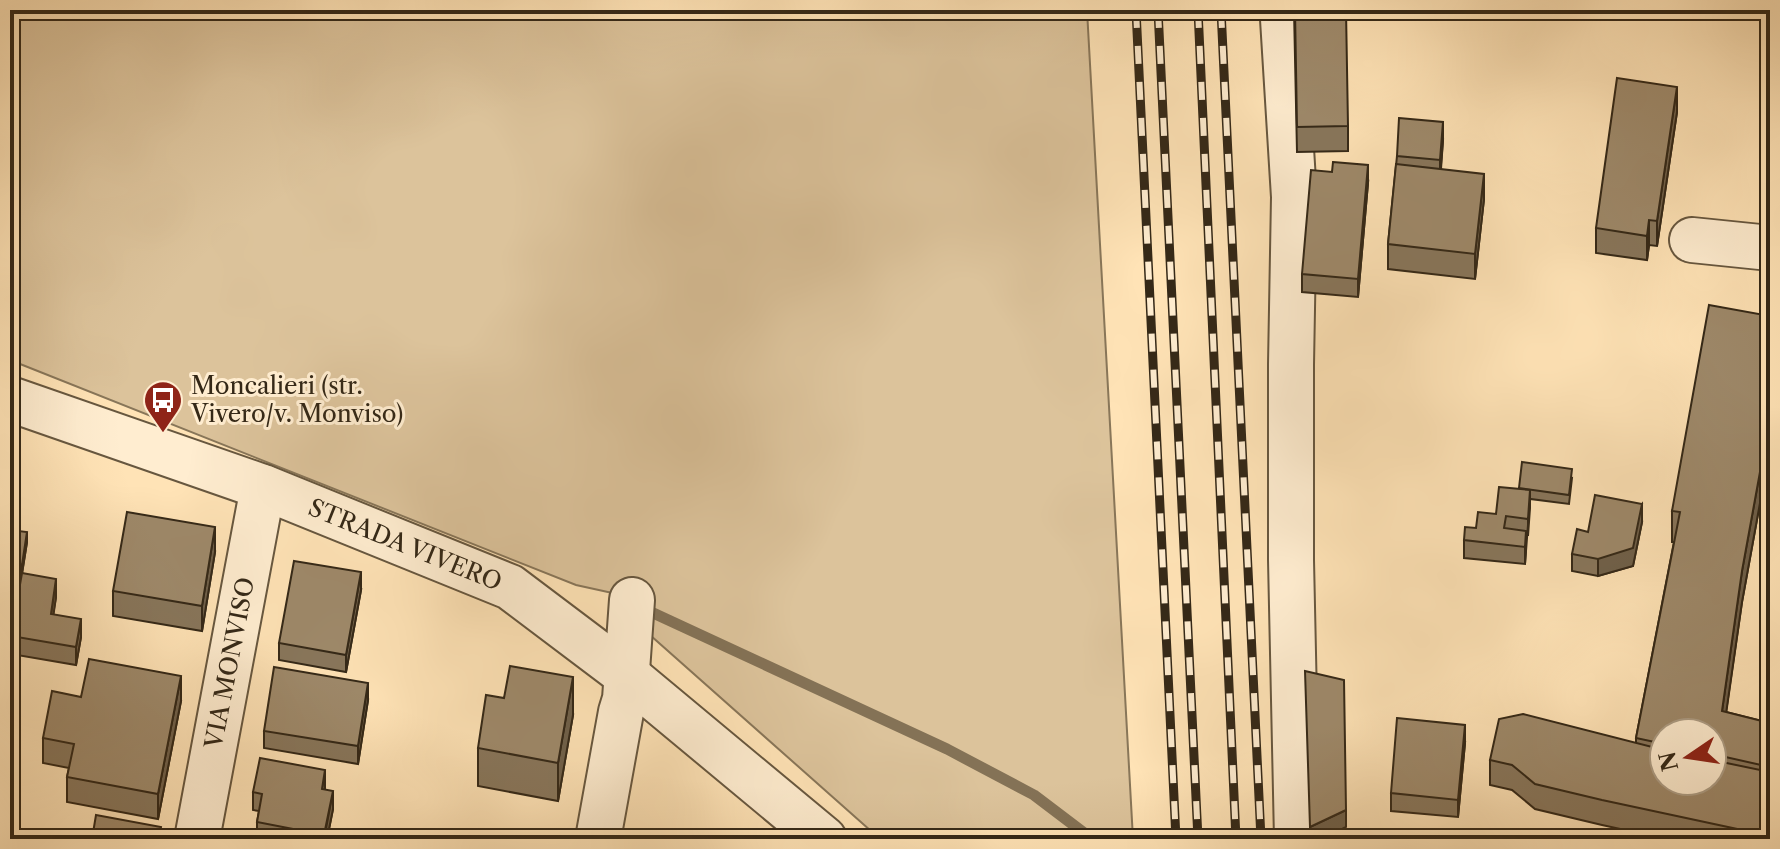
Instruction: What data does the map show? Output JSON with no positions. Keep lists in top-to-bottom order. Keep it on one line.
{"streets":{"street":["STRADA VIVERO","VIA MONVISO"]},"crossings":[["STRADA VIVERO","VIA MONVISO"]],"places":{"bus stop":["Moncalieri (str. Vivero/v. Monviso)"]},"north":"left"}
